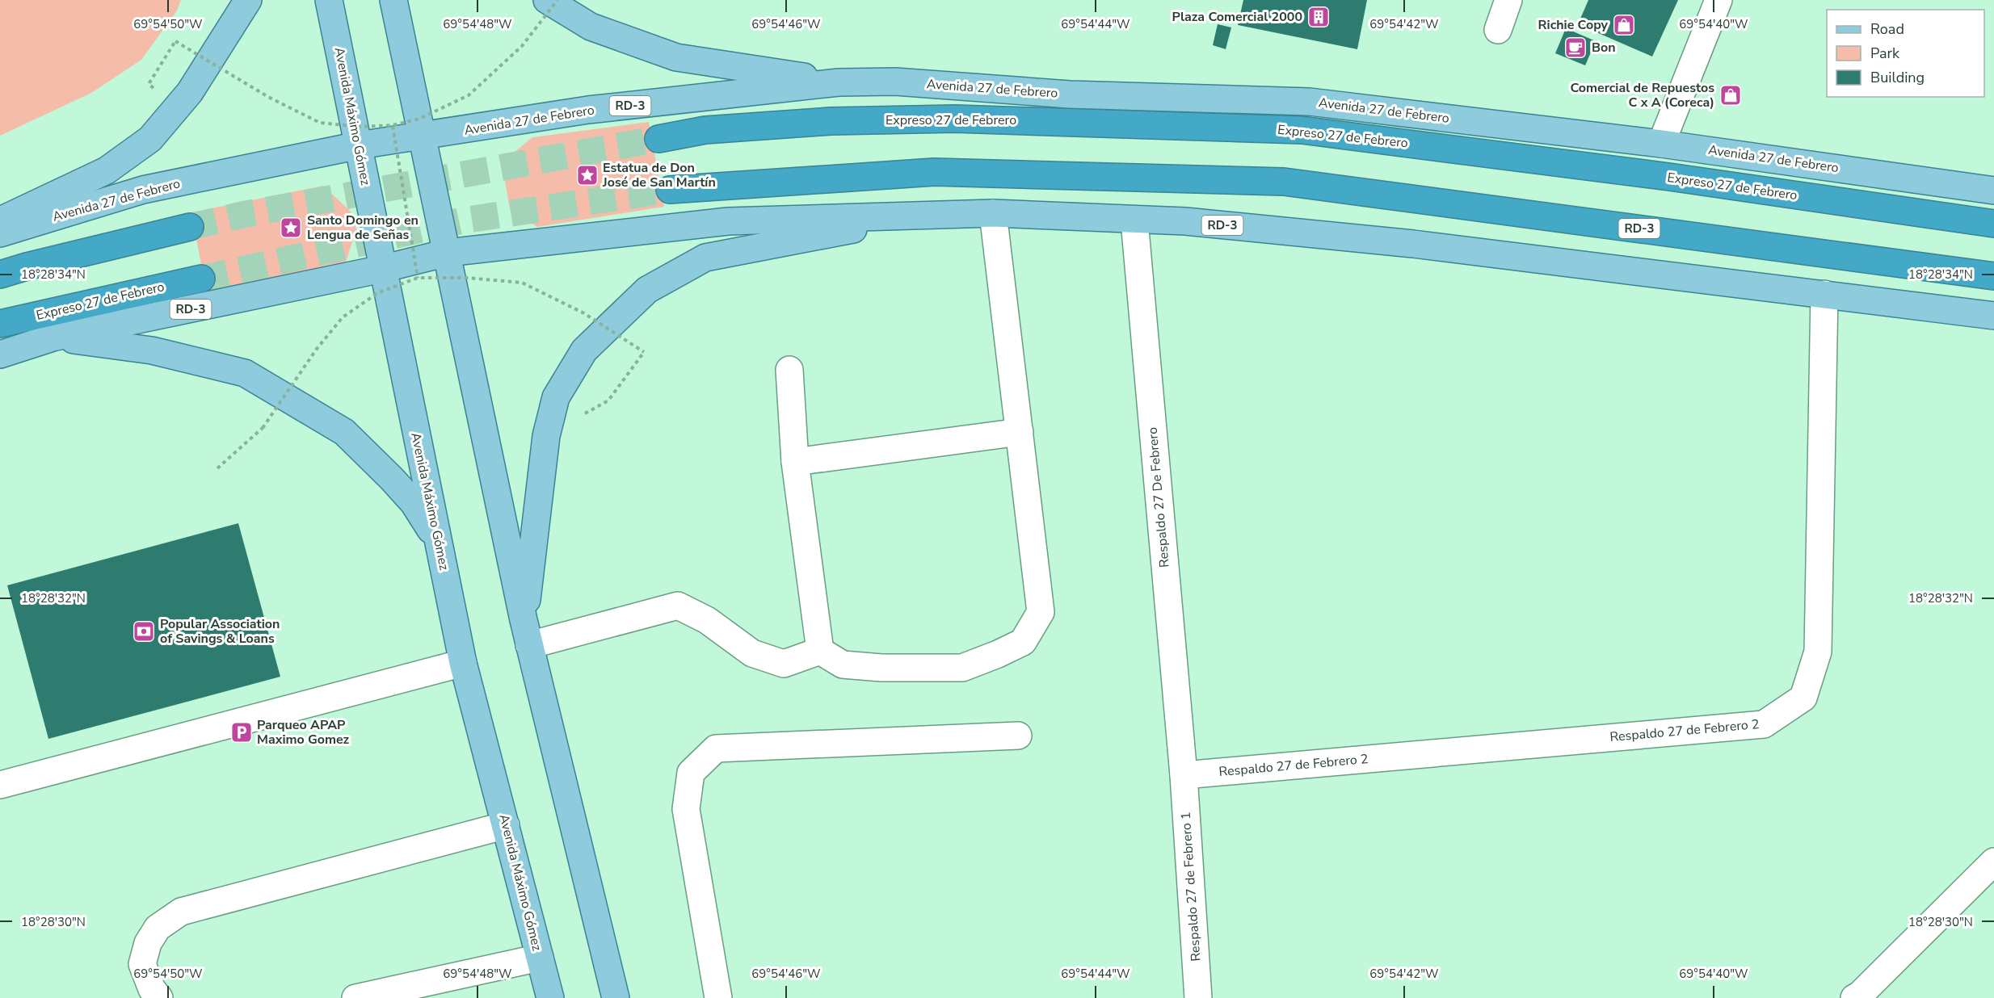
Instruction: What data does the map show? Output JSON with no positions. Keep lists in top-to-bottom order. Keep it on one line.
{"streets":{"highway":["RD-3","Expreso 27 de Febrero"],"main road":["Avenida 27 de Febrero","Avenida Máximo Gómez"],"street":["Respaldo 27 De Febrero","Respaldo 27 de Febrero 2","Respaldo 27 de Febrero 1"]},"crossings":[["Avenida 27 de Febrero","Avenida Máximo Gómez"],["RD-3","Avenida Máximo Gómez"],["RD-3","Respaldo 27 De Febrero"],["RD-3","Respaldo 27 de Febrero 2"],["Respaldo 27 De Febrero","Respaldo 27 de Febrero 2"],["Respaldo 27 De Febrero","Respaldo 27 de Febrero 1"],["Respaldo 27 de Febrero 2","Respaldo 27 de Febrero 1"]],"places":{"building":["Plaza Comercial 2000"],"shop":["Richie Copy","Comercial de Repuestos C x A (Coreca)"],"cafe":["Bon"],"place":["Estatua de Don José de San Martín","Santo Domingo en Lengua de Señas"],"bank":["Popular Association of Savings & Loans"],"parking":["Parqueo APAP Maximo Gomez"]},"legend":["Road","Park","Building"],"coordinates":["69°54'50\"W","69°54'48\"W","69°54'46\"W","69°54'44\"W","69°54'42\"W","69°54'40\"W","18°28'34\"N","18°28'32\"N","18°28'30\"N"]}
